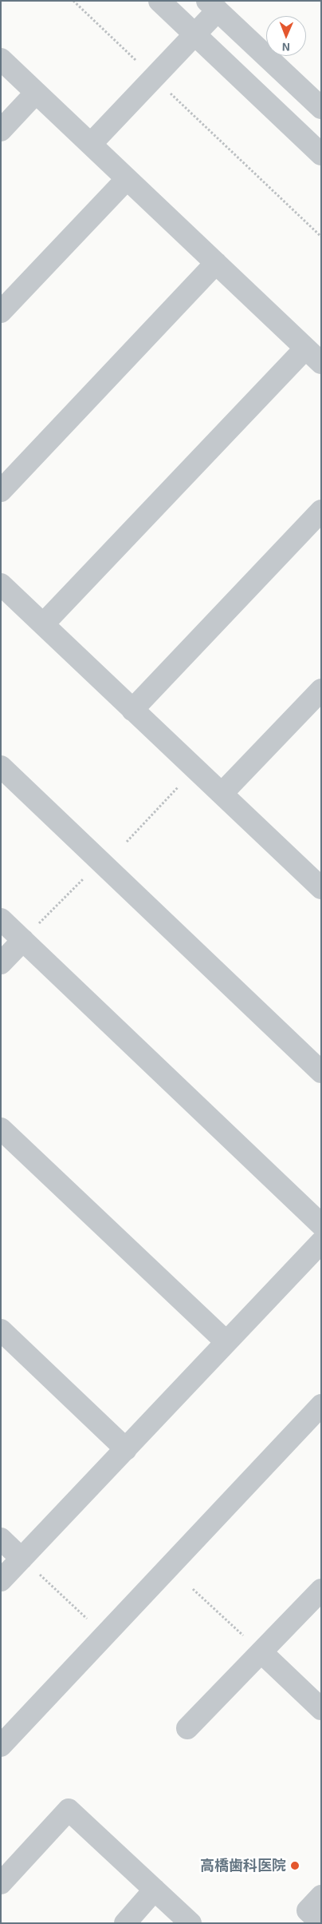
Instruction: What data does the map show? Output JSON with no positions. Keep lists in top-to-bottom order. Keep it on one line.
{"places":["高橋歯科医院"],"north":"bottom"}
